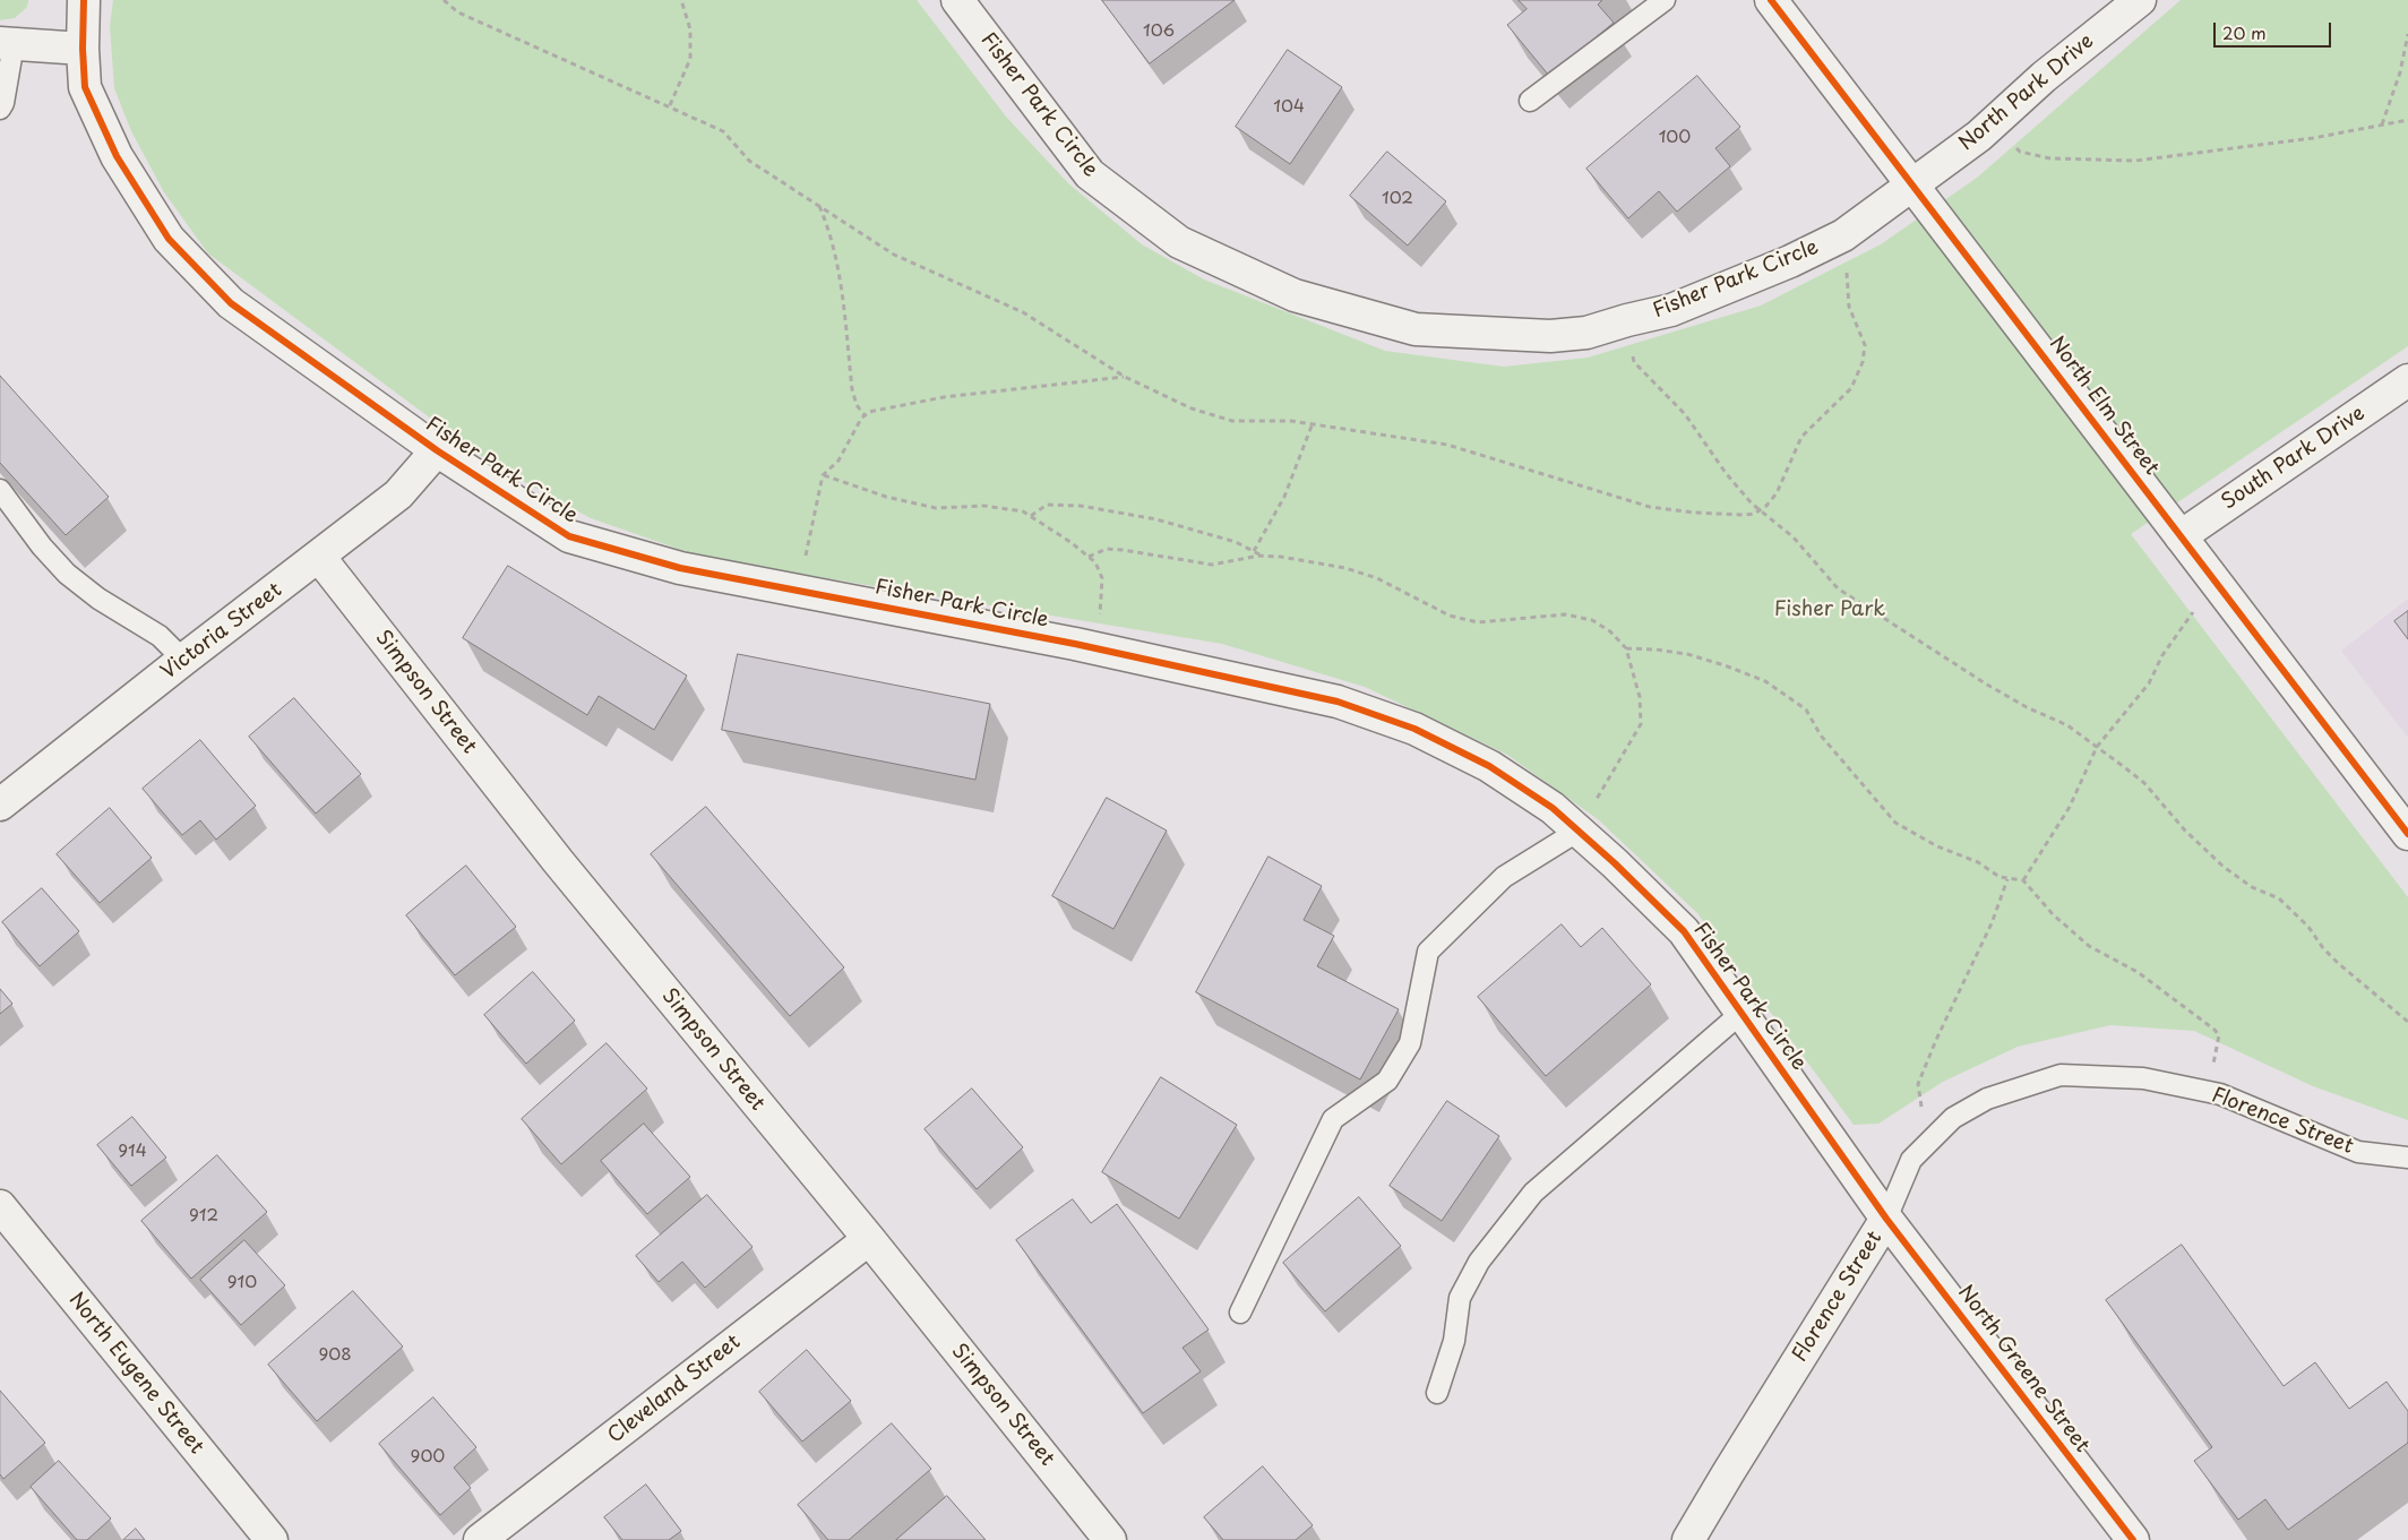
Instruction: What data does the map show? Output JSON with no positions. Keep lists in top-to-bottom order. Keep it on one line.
{"streets":{"street":["North Park Drive","Fisher Park Circle","North Elm Street","South Park Drive","Victoria Street","Simpson Street","Florence Street","North Greene Street","North Eugene Street","Cleveland Street"]},"crossings":[["North Park Drive","Fisher Park Circle"],["North Park Drive","North Elm Street"],["Fisher Park Circle","North Elm Street"],["Fisher Park Circle","Victoria Street"],["Fisher Park Circle","Florence Street"],["Fisher Park Circle","North Greene Street"],["North Elm Street","South Park Drive"],["Victoria Street","Simpson Street"],["Simpson Street","Cleveland Street"],["Florence Street","North Greene Street"]],"parks":["Fisher Park"],"house_numbers":["106","104","100","102","914","912","910","908","900"],"scale_bar":"20 m"}
